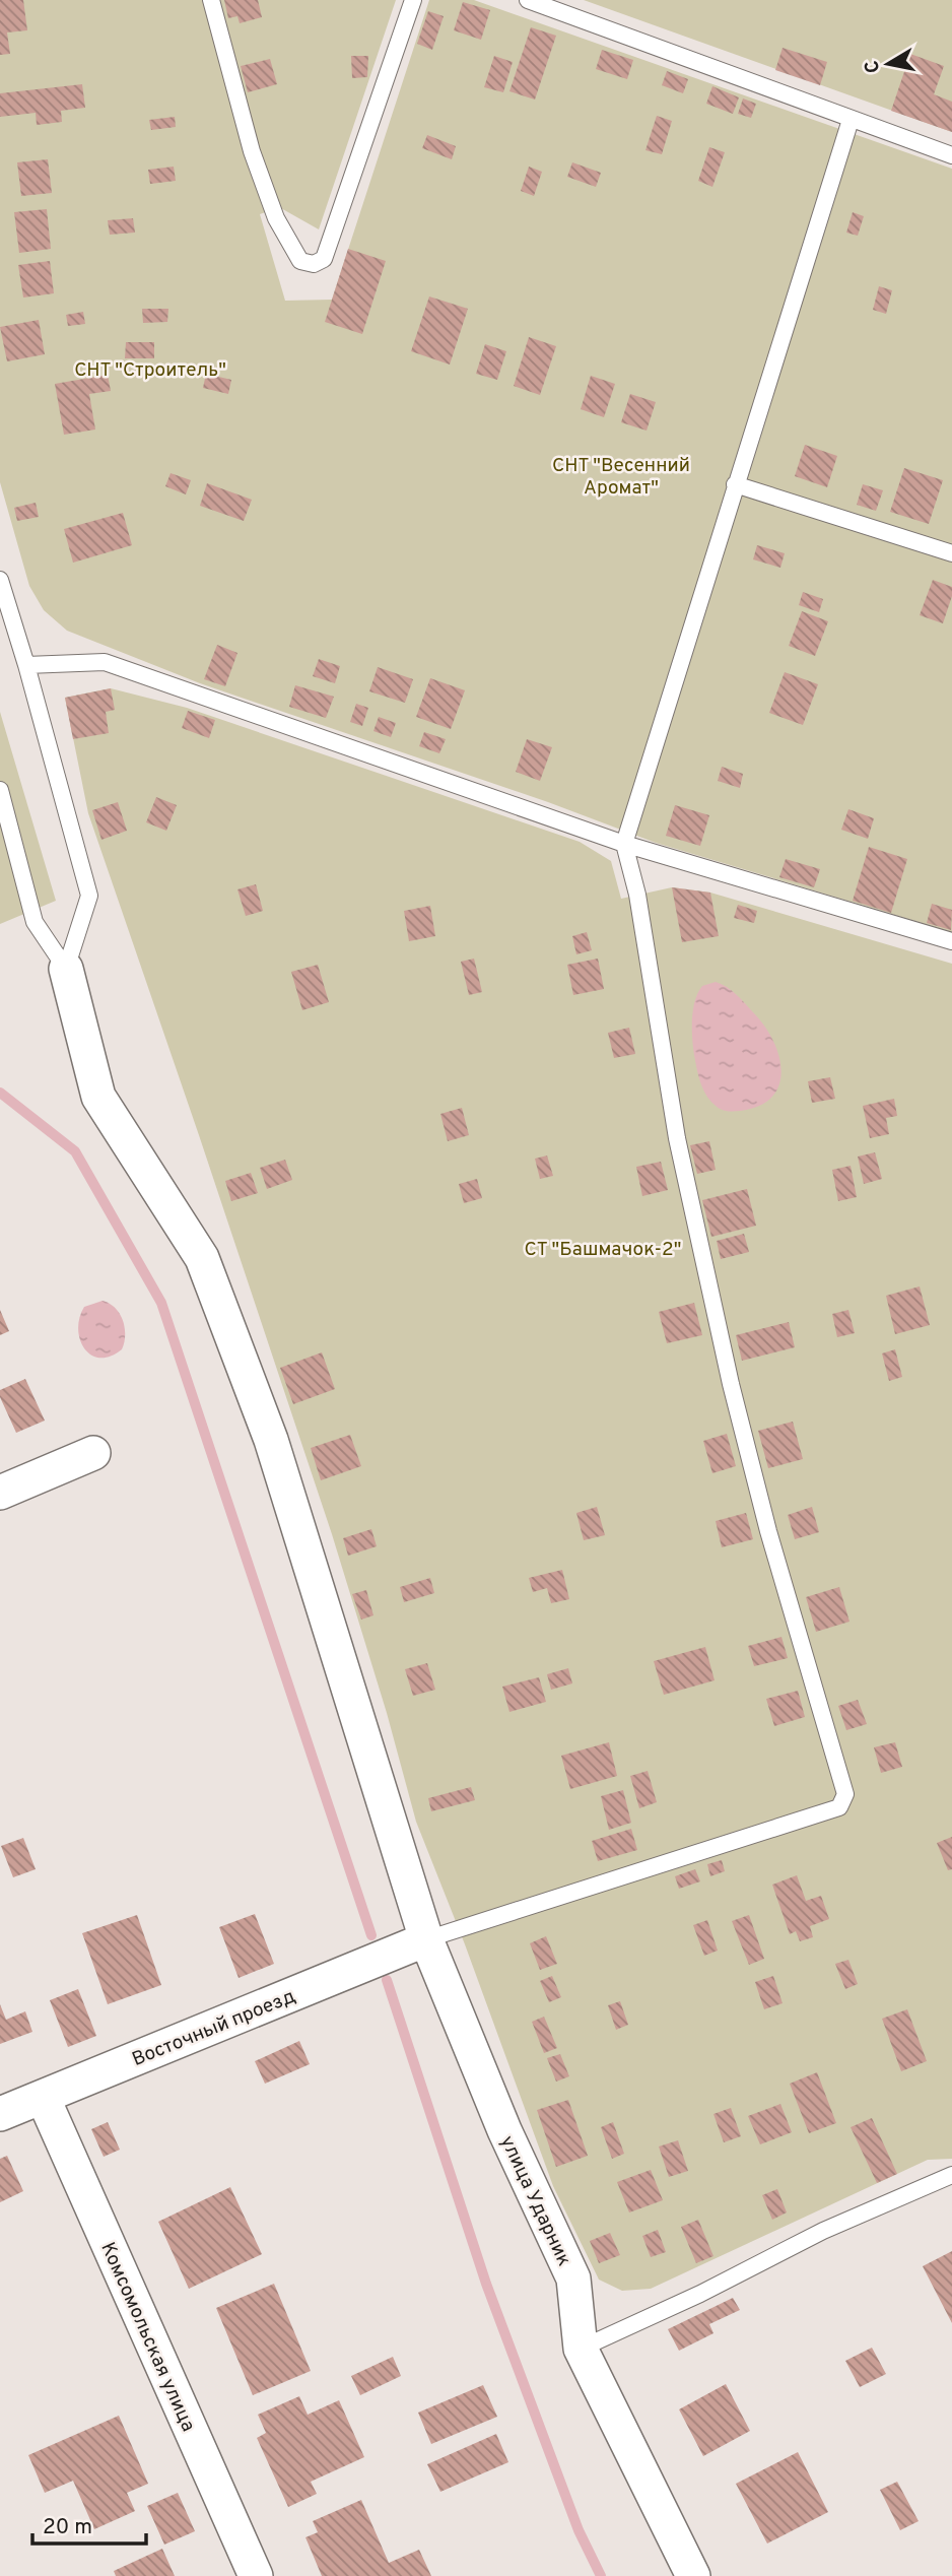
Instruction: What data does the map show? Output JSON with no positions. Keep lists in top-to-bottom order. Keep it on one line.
{"streets":{"street":["Восточный проезд","улица Ударник","Комсомольская улица"]},"crossings":[["Восточный проезд","улица Ударник"],["Восточный проезд","Комсомольская улица"]],"parks":["СНТ \"Строитель\"","СНТ \"Весенний Аромат\"","СТ \"Башмачок-2\""],"scale_bar":"20 m","north":"left"}
